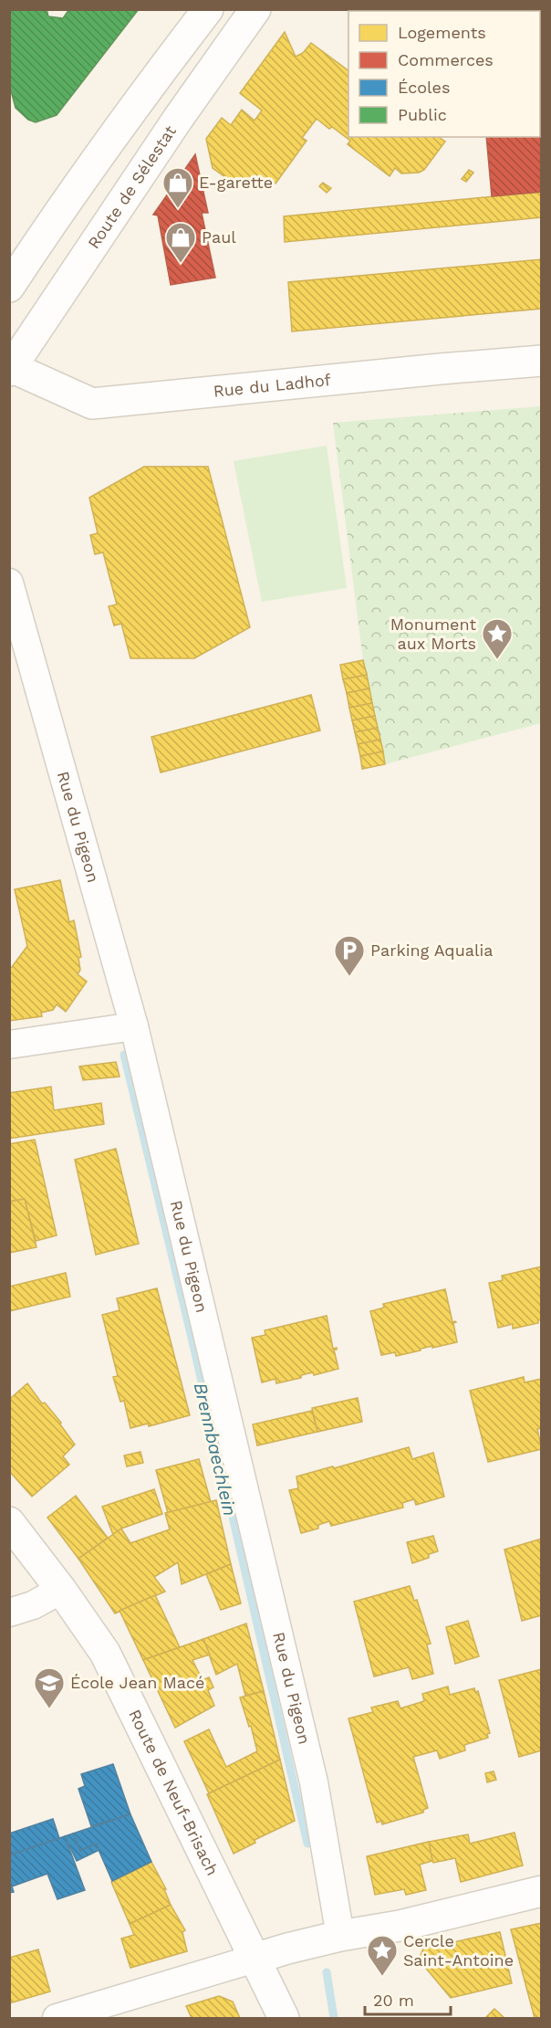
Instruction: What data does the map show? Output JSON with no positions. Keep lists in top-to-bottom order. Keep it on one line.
{"streets":{"main road":["Route de Sélestat","Rue du Ladhof","Route de Neuf-Brisach"],"street":["Rue du Pigeon"]},"crossings":[["Route de Sélestat","Rue du Ladhof"]],"water":["Brennbaechlein"],"places":{"shop":["E-garette","Paul"],"place":["Monument aux Morts","Cercle Saint-Antoine"],"parking":["Parking Aqualia"],"school or university":["École Jean Macé"]},"legend":["Logements","Commerces","Écoles","Public"],"scale_bar":"20 m"}
